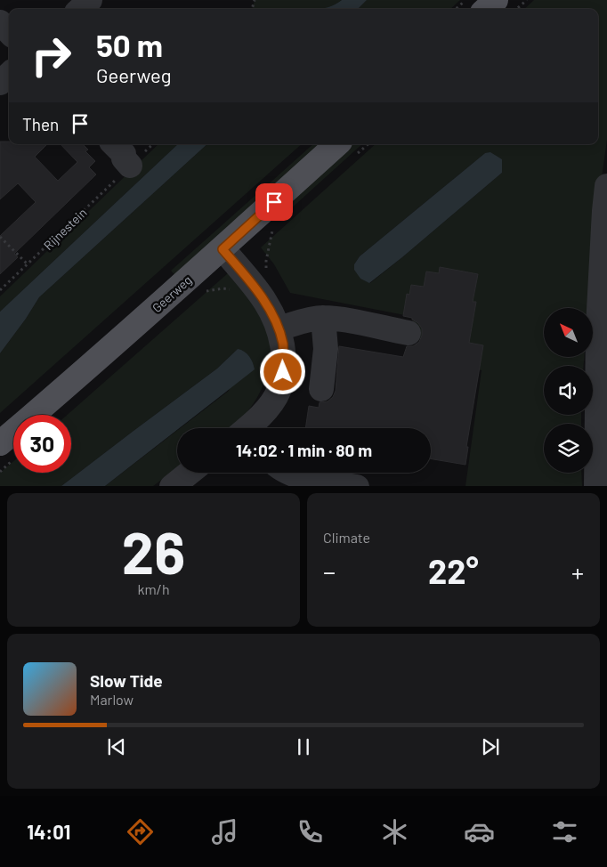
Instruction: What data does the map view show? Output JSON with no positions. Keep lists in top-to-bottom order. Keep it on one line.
{"streets":{"main road":["Geerweg"],"path":["Rijnestein"]},"north":"top left","page":{"turn":["50 m","Geerweg"],"then":"Then","limit":"30","trip":"14:02 · 1 min · 80 m","tile":[["26","km/h"],"Climate"],"heat":["−","22°","+"],"song":["Slow Tide","Marlow"],"tabs":"14:01"}}
